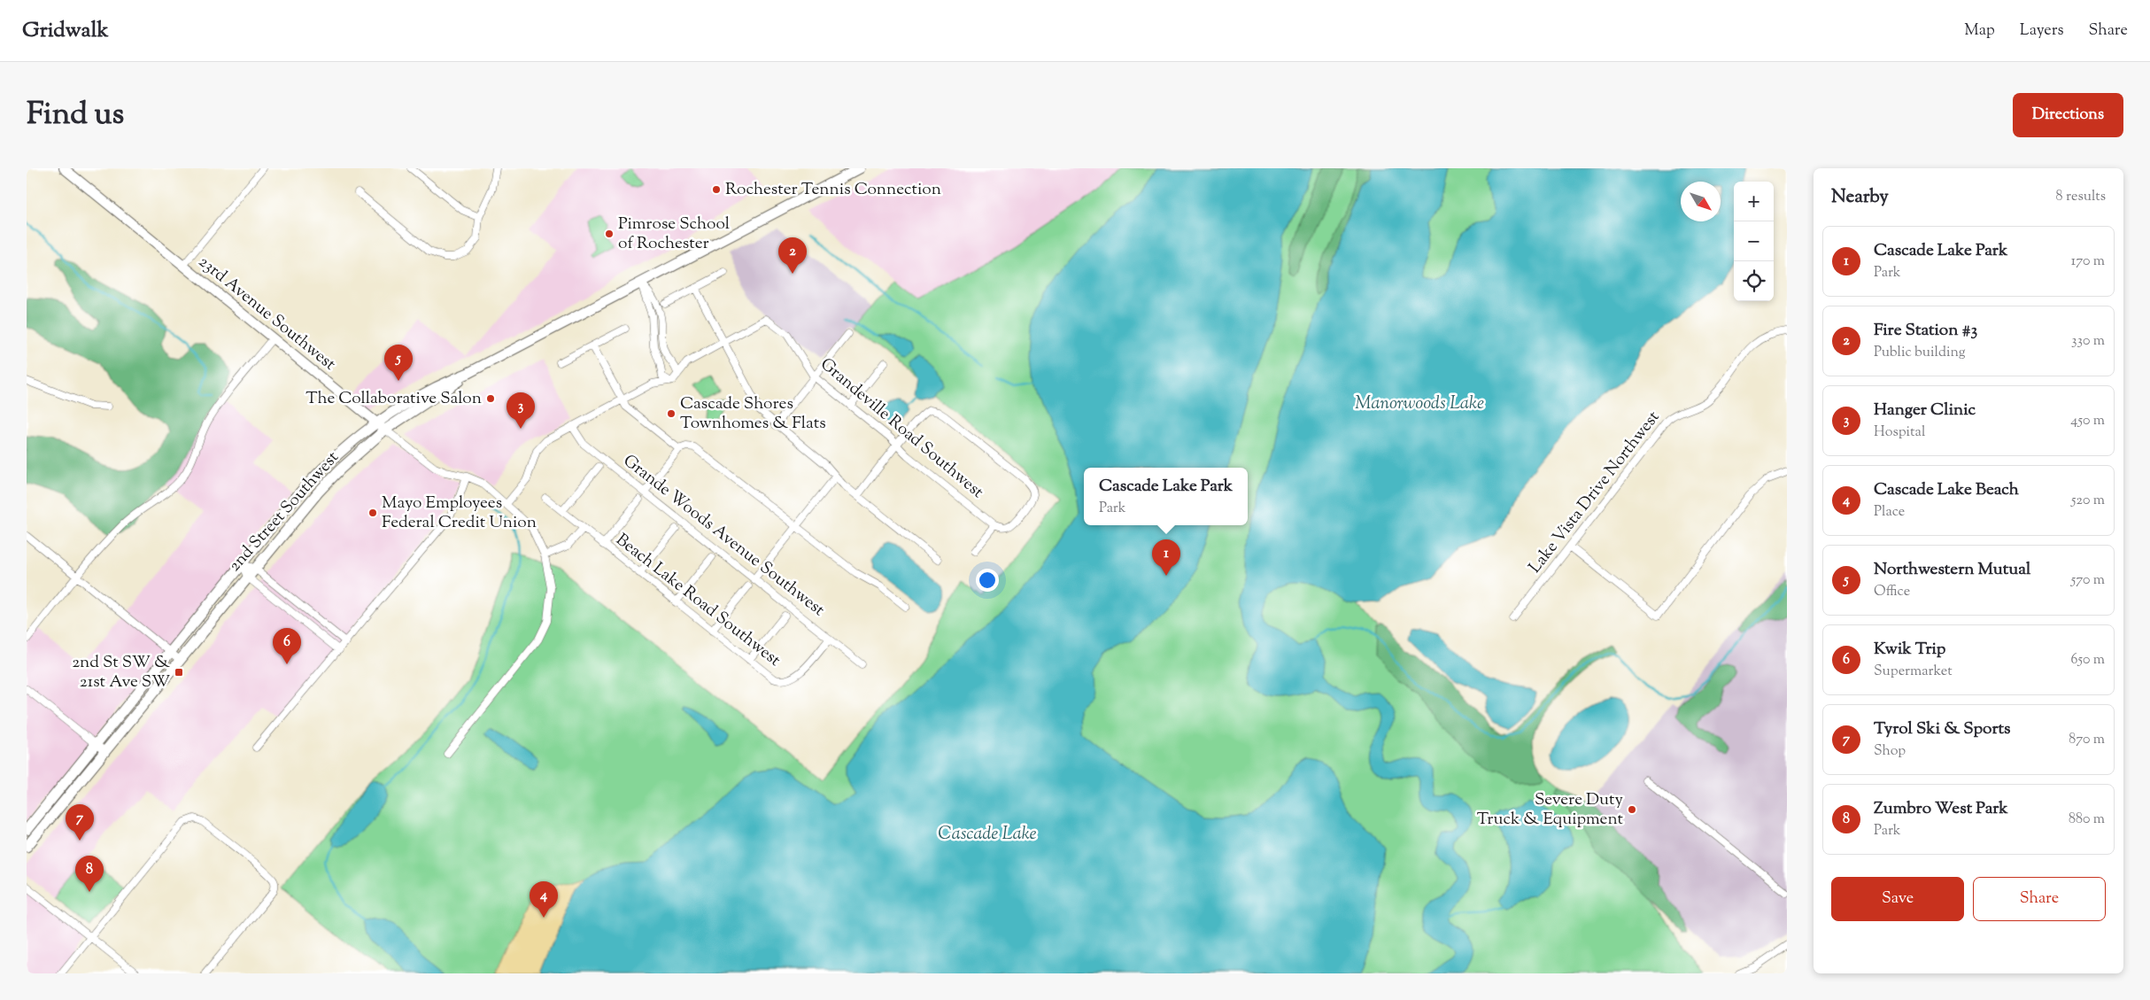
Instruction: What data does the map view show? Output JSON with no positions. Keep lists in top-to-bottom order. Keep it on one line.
{"streets":{"main road":["2nd Street Southwest"],"street":["23rd Avenue Southwest","Grandeville Road Southwest","Lake Vista Drive Northwest","Grande Woods Avenue Southwest","Beach Lake Road Southwest"]},"crossings":[["23rd Avenue Southwest","Grandeville Road Southwest"],["23rd Avenue Southwest","2nd Street Southwest"],["Grandeville Road Southwest","Grande Woods Avenue Southwest"],["Grande Woods Avenue Southwest","Beach Lake Road Southwest"]],"water":["Manorwoods Lake","Cascade Lake"],"places":{"other":["Rochester Tennis Connection","Pimrose School of Rochester","The Collaborative Salon","Cascade Shores Townhomes & Flats","Mayo Employees Federal Credit Union","Severe Duty Truck & Equipment"],"transit":["2nd St SW & 21st Ave SW"]},"north":"bottom right","page":{"header":"Gridwalk","nav":["Map","Layers","Share"],"title":"Find us","buttons":["Directions",["Save","Share"]],"heading":["Nearby","8 results"],"map_buttons":["+","−"],"list":[{"mark":"1","name":"Cascade Lake Park","note":"Park","value":"170 m"},{"mark":"2","name":"Fire Station #3","note":"Public building","value":"330 m"},{"mark":"3","name":"Hanger Clinic","note":"Hospital","value":"450 m"},{"mark":"4","name":"Cascade Lake Beach","note":"Place","value":"520 m"},{"mark":"5","name":"Northwestern Mutual","note":"Office","value":"570 m"},{"mark":"6","name":"Kwik Trip","note":"Supermarket","value":"650 m"},{"mark":"7","name":"Tyrol Ski & Sports","note":"Shop","value":"870 m"},{"mark":"8","name":"Zumbro West Park","note":"Park","value":"880 m"}],"pins":["2","5","3","1","6","7","8","4"],"popup":["Cascade Lake Park","Park"]}}
